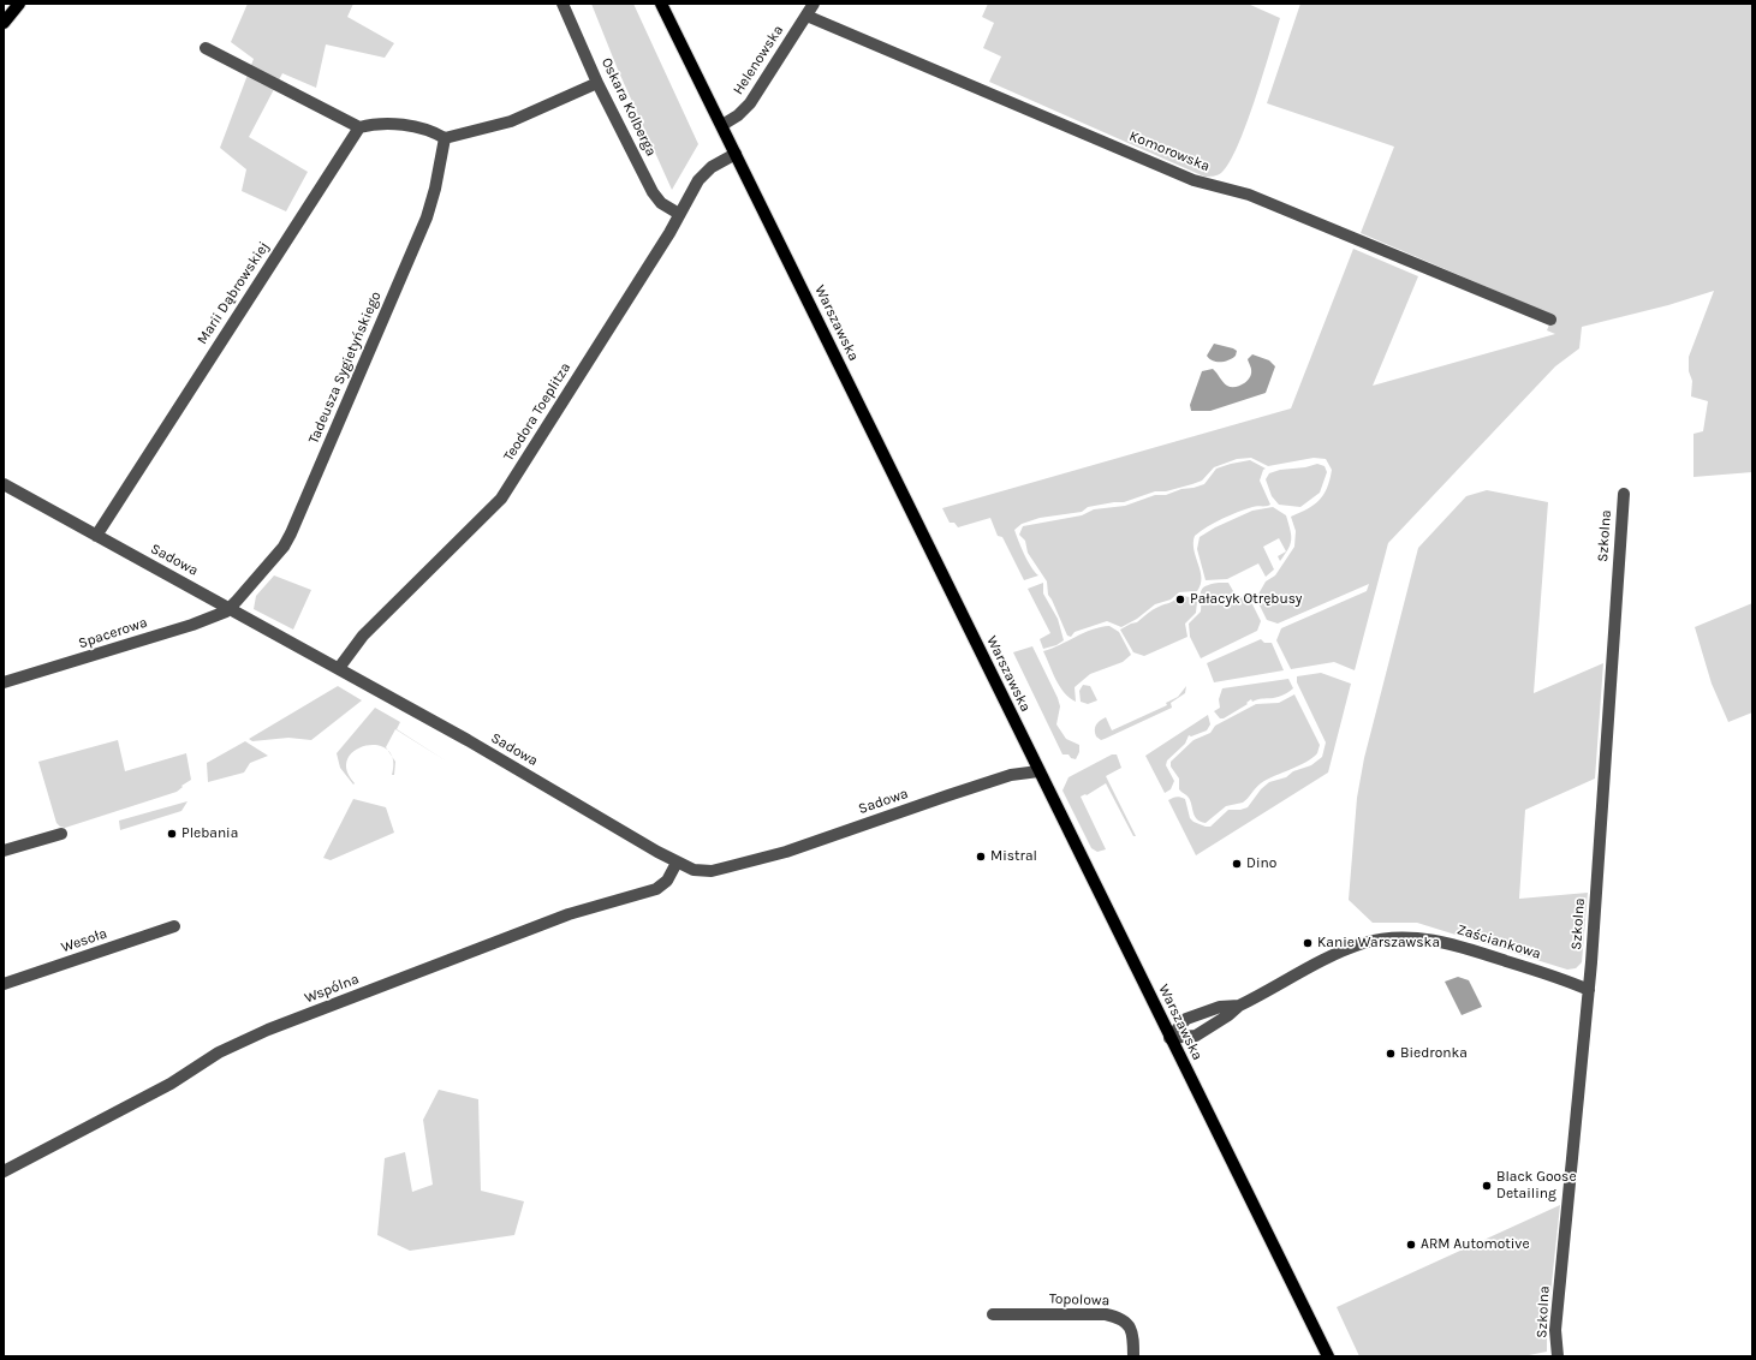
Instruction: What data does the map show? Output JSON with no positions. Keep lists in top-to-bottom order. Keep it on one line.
{"streets":{"main road":["Warszawska"],"street":["Helenowska","Oskara Kolberga","Komorowska","Marii Dąbrowskiej","Tadeusza Sygietyńskiego","Teodora Toeplitza","Szkolna","Sadowa","Spacerowa","Wesoła","Zaściankowa","Wspólna","Topolowa"]},"crossings":[["Helenowska","Komorowska"],["Helenowska","Warszawska"],["Oskara Kolberga","Teodora Toeplitza"],["Marii Dąbrowskiej","Sadowa"],["Warszawska","Teodora Toeplitza"],["Warszawska","Sadowa"],["Warszawska","Zaściankowa"],["Tadeusza Sygietyńskiego","Sadowa"],["Tadeusza Sygietyńskiego","Spacerowa"],["Teodora Toeplitza","Sadowa"],["Szkolna","Zaściankowa"],["Sadowa","Spacerowa"],["Sadowa","Wspólna"]],"places":["Pałacyk Otrębusy","Plebania","Mistral","Dino","Kanie Warszawska","Biedronka","Black Goose Detailing","ARM Automotive"]}
